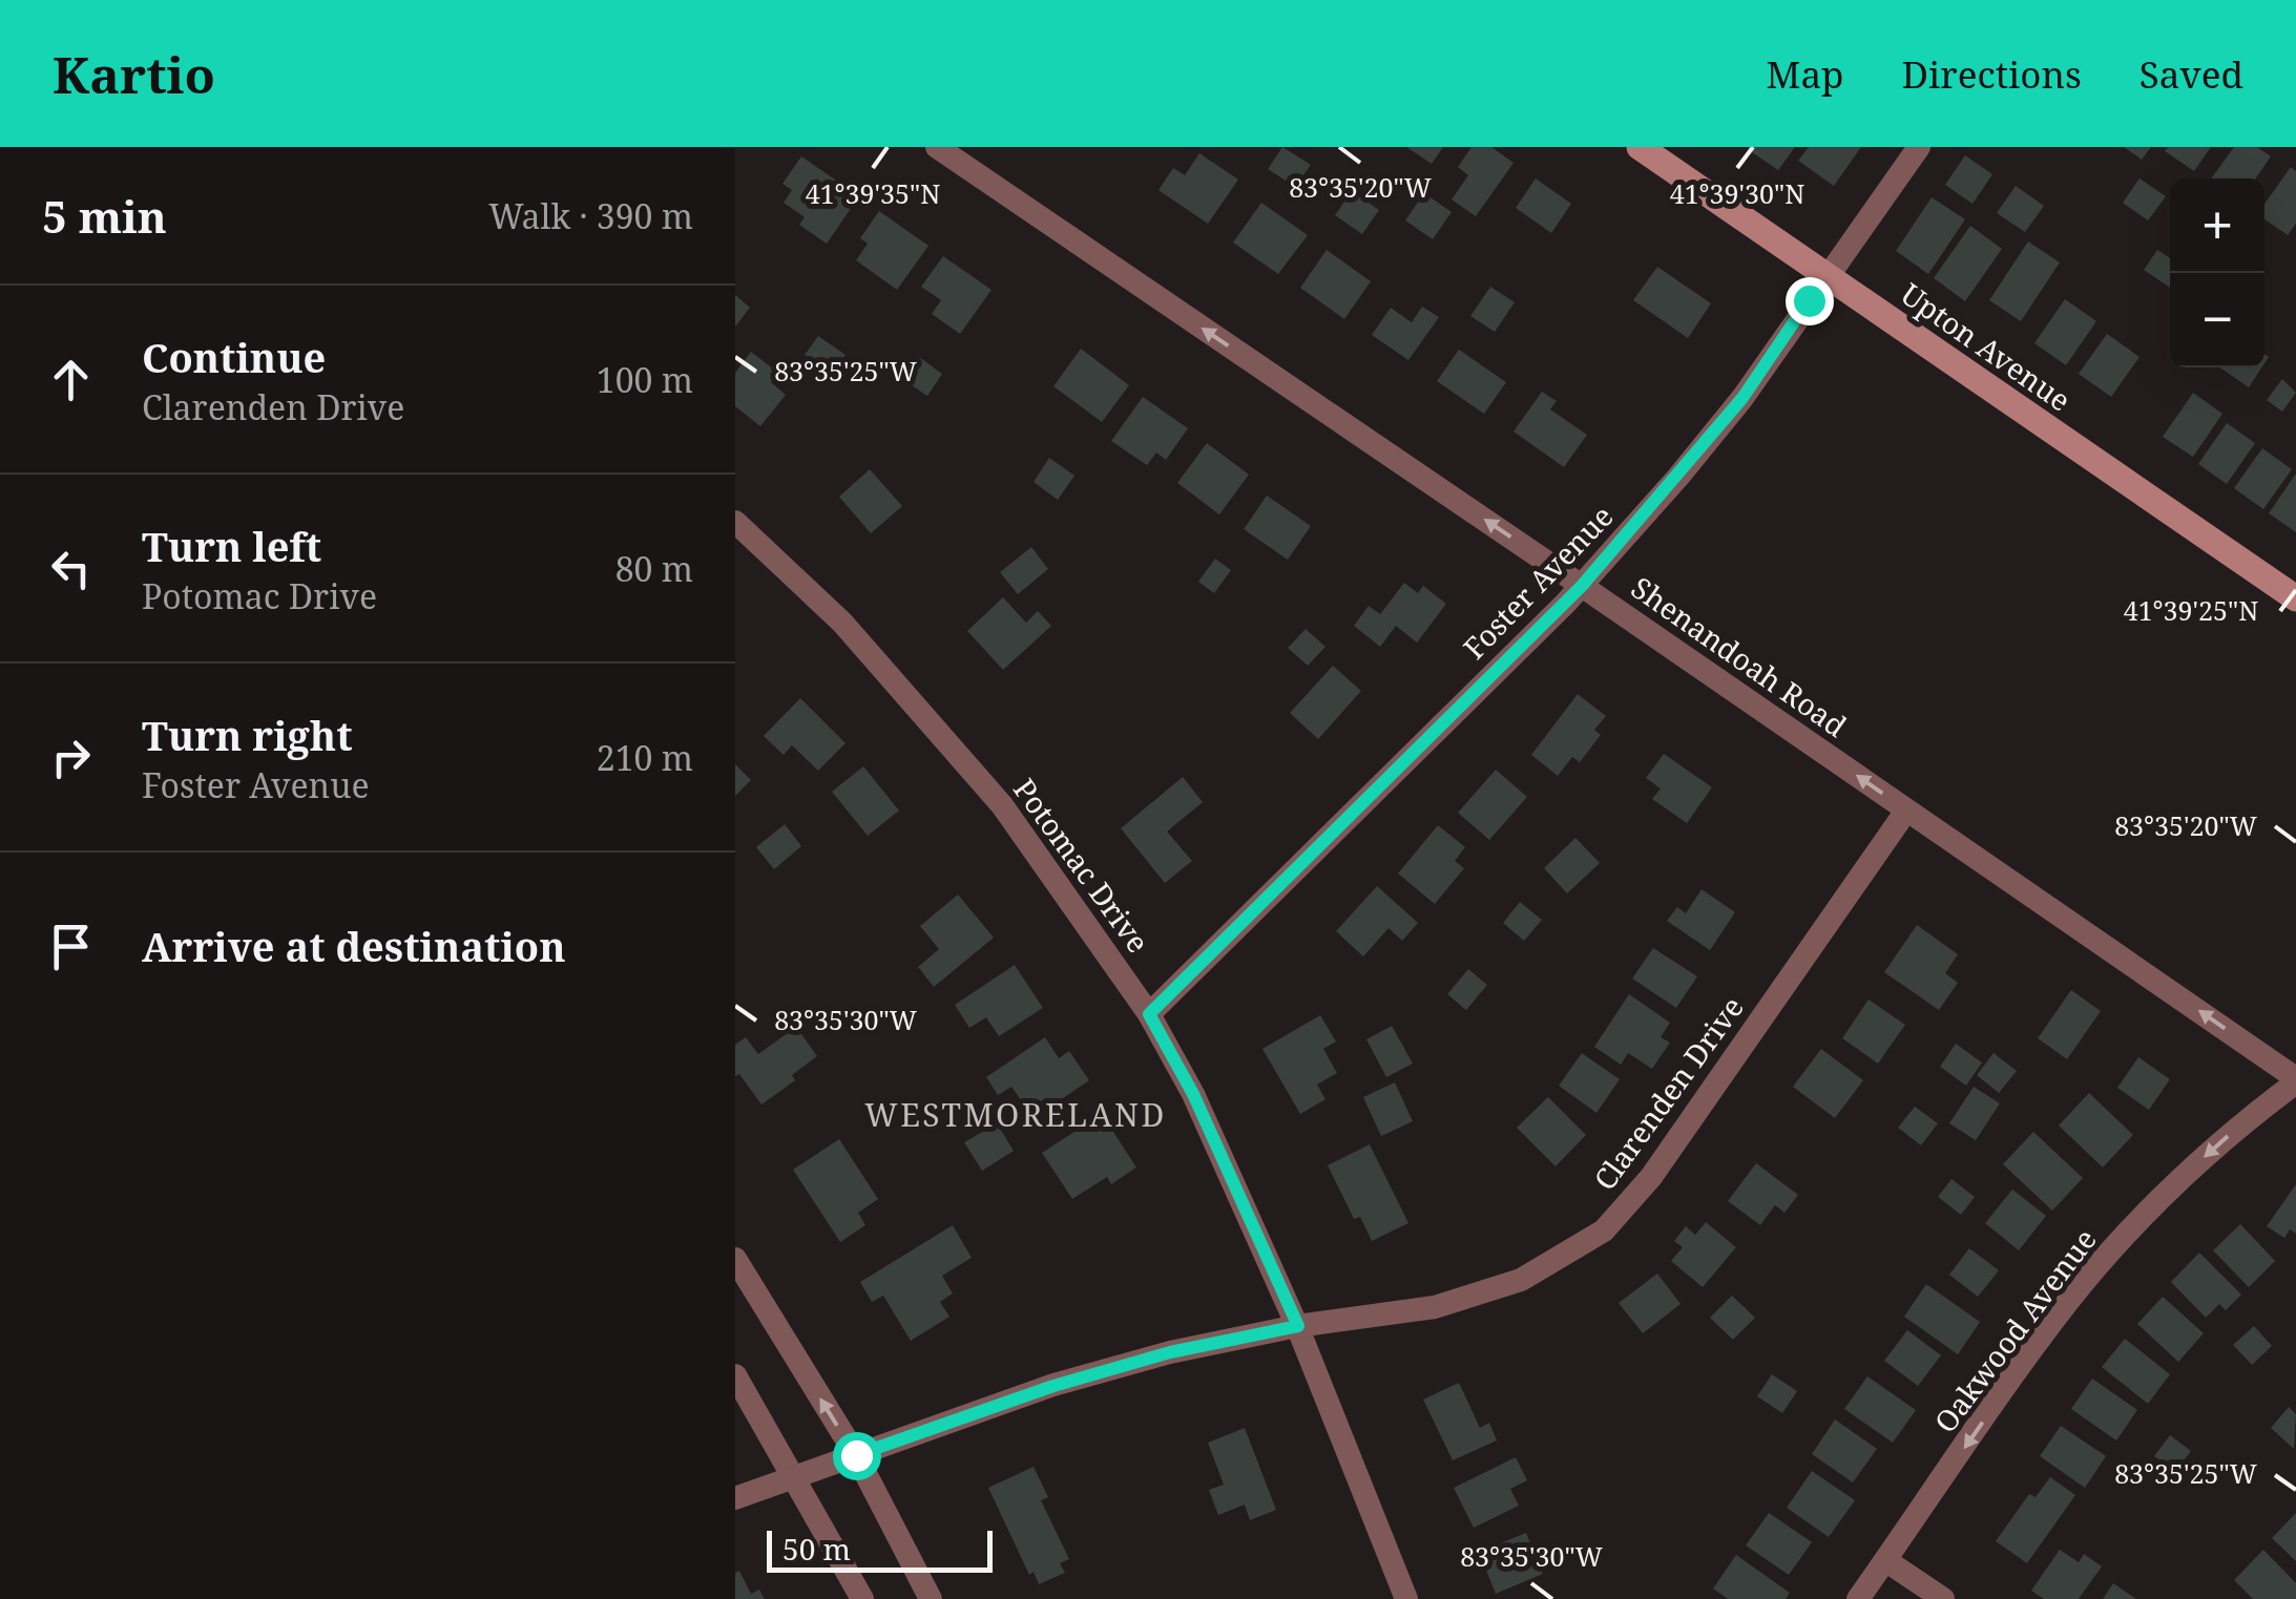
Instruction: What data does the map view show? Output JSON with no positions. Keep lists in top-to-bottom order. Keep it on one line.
{"streets":{"street":["Upton Avenue","Foster Avenue","Shenandoah Road","Potomac Drive","Clarenden Drive","Oakwood Avenue"]},"crossings":[["Upton Avenue","Foster Avenue"],["Foster Avenue","Shenandoah Road"],["Foster Avenue","Potomac Drive"],["Shenandoah Road","Clarenden Drive"],["Shenandoah Road","Oakwood Avenue"],["Potomac Drive","Clarenden Drive"]],"one_way":["Shenandoah Road","Oakwood Avenue"],"districts":["WESTMORELAND"],"scale_bar":"50 m","page":{"header":"Kartio","nav":["Map","Directions","Saved"],"heading":["5 min","Walk · 390 m"],"map_buttons":["+","−"],"list":[["Continue","Clarenden Drive","100 m"],["Turn left","Potomac Drive","80 m"],["Turn right","Foster Avenue","210 m"],"Arrive at destination"],"scale":"50 m"},"coordinates":["83°35'20\"W","41°39'35\"N","41°39'30\"N","83°35'25\"W","41°39'25\"N","83°35'30\"W"]}
